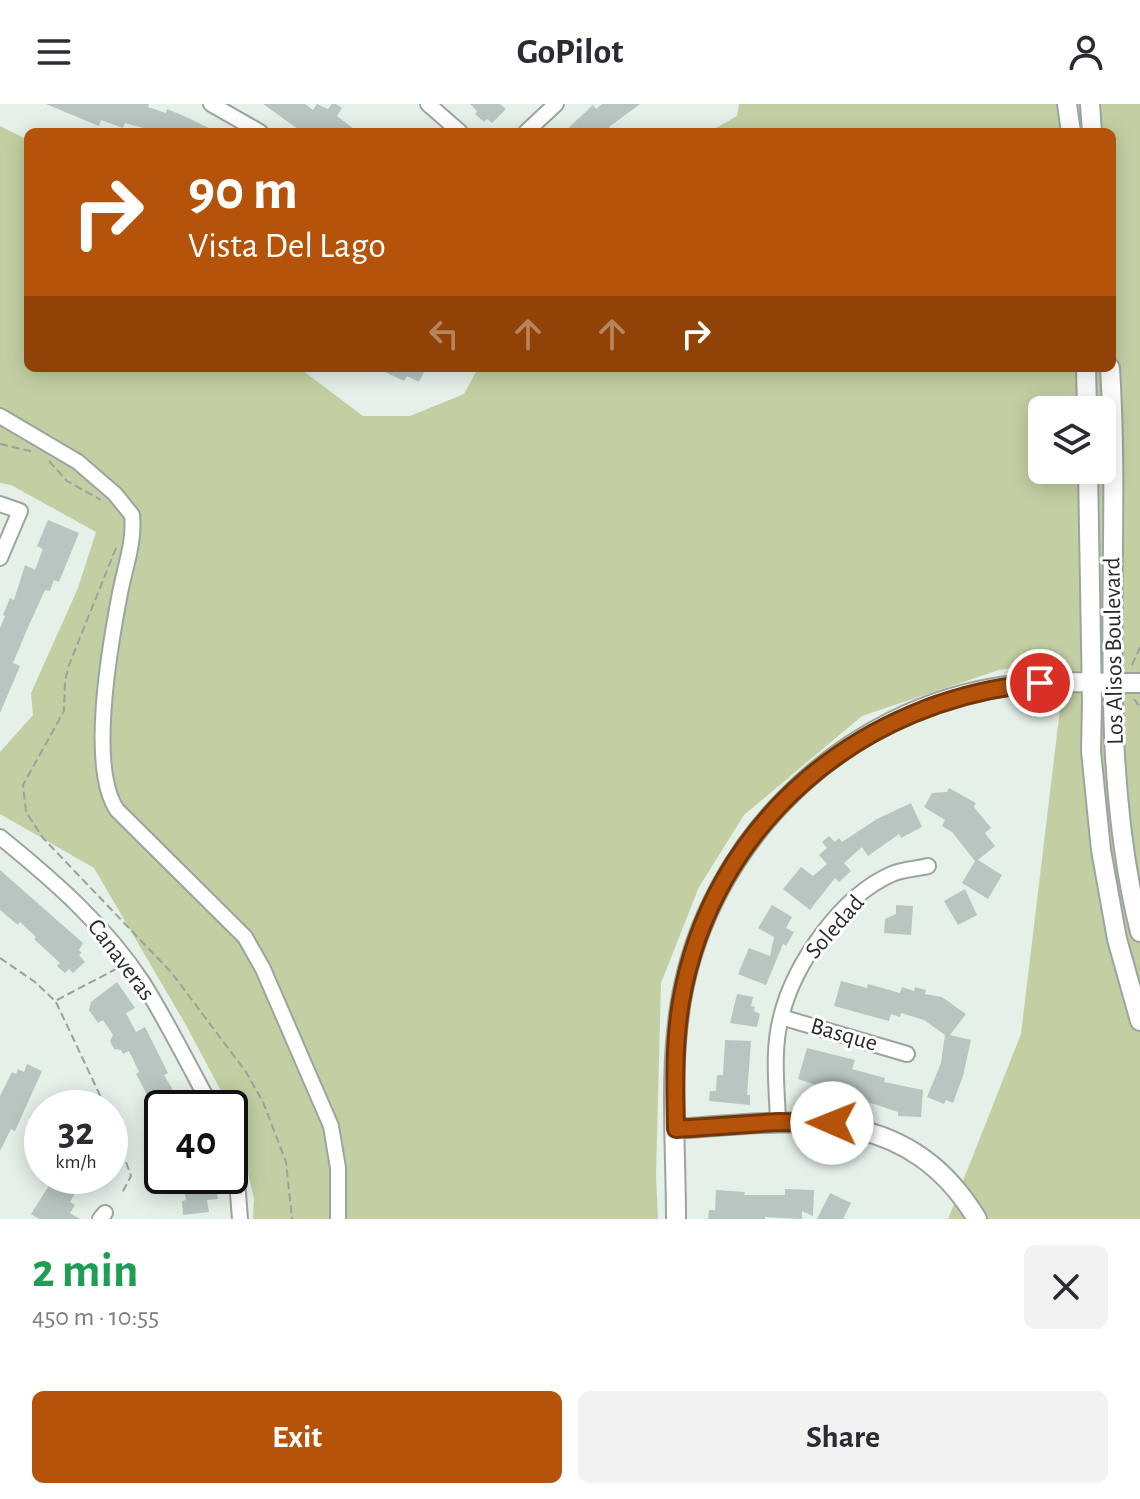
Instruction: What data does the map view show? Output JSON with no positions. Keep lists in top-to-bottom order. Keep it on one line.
{"streets":{"main road":["Los Alisos Boulevard"],"street":["Soledad","Canaveras","Basque"]},"crossings":[["Soledad","Basque"]],"page":{"header":"GoPilot","turn":["90 m","Vista Del Lago"],"speed":"32 km/h","limit":"40","heading":["2 min","450 m · 10:55"],"buttons":["Exit","Share"]}}
